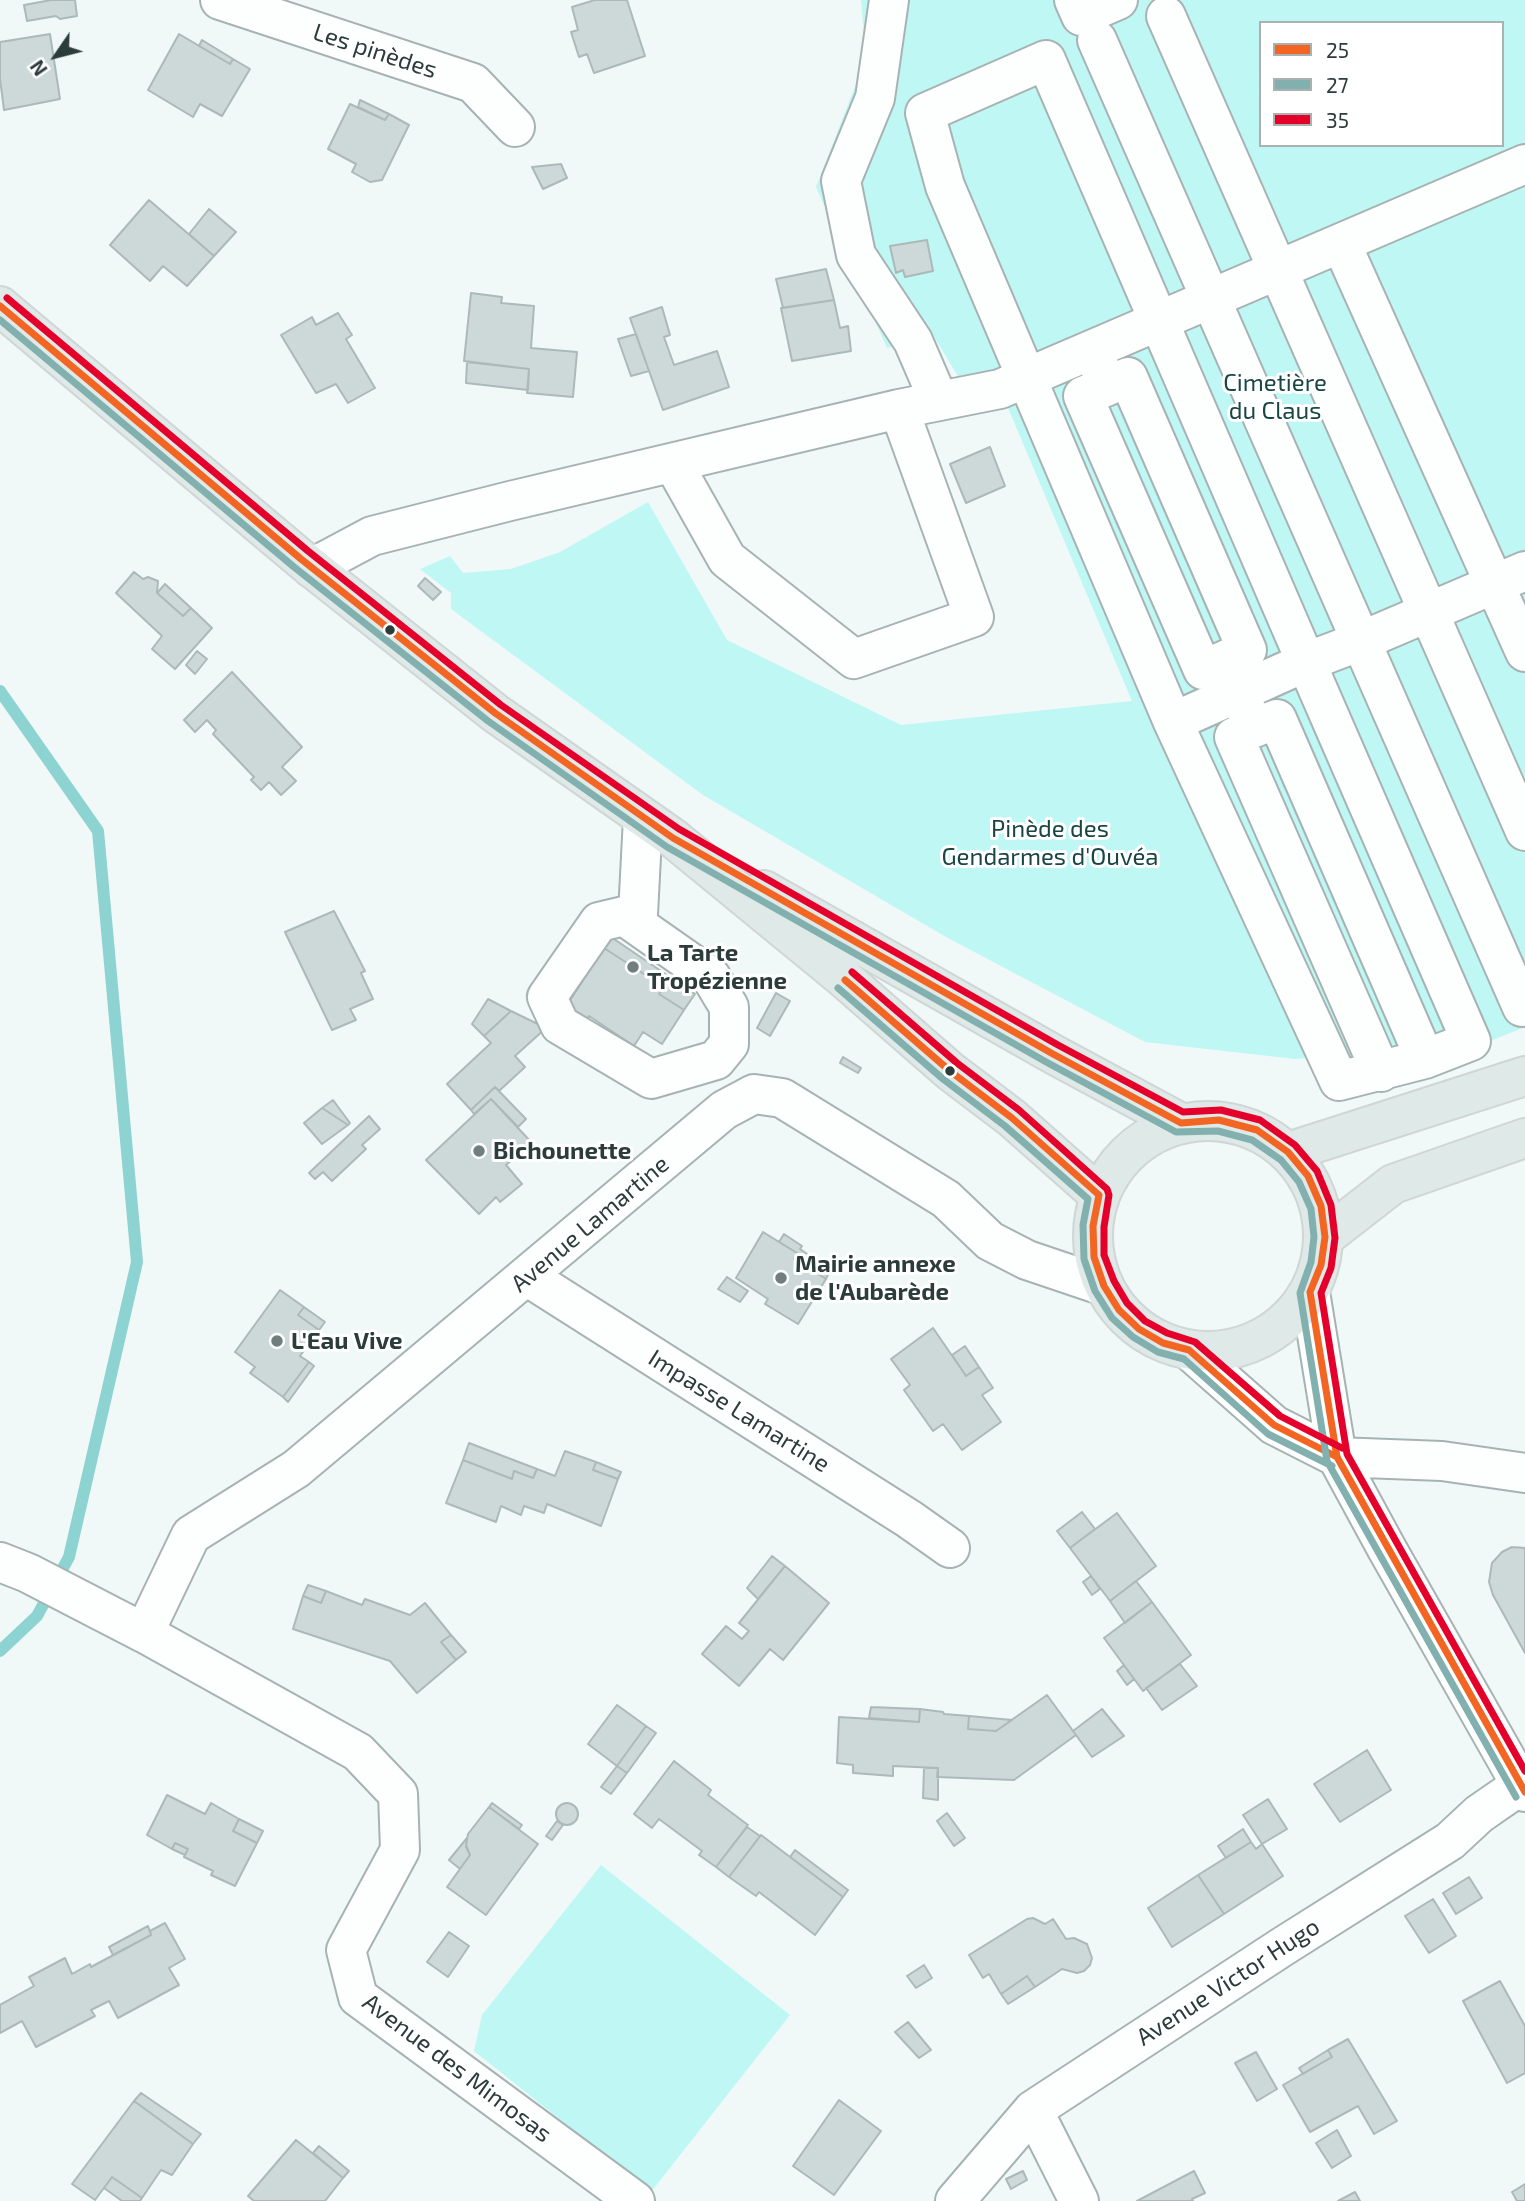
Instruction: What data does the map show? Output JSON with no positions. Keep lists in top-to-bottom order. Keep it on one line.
{"streets":{"street":["Les pinèdes","Avenue Lamartine","Impasse Lamartine","Avenue Victor Hugo","Avenue des Mimosas"]},"crossings":[["Avenue Lamartine","Impasse Lamartine"],["Avenue Lamartine","Avenue des Mimosas"]],"parks":["Cimetière du Claus","Pinède des Gendarmes d'Ouvéa"],"places":["La Tarte Tropézienne","Bichounette","Mairie annexe de l'Aubarède","L'Eau Vive"],"lines":["transit line 35","transit line 25","transit line 27"],"legend":["25","27","35"],"north":"bottom left"}
